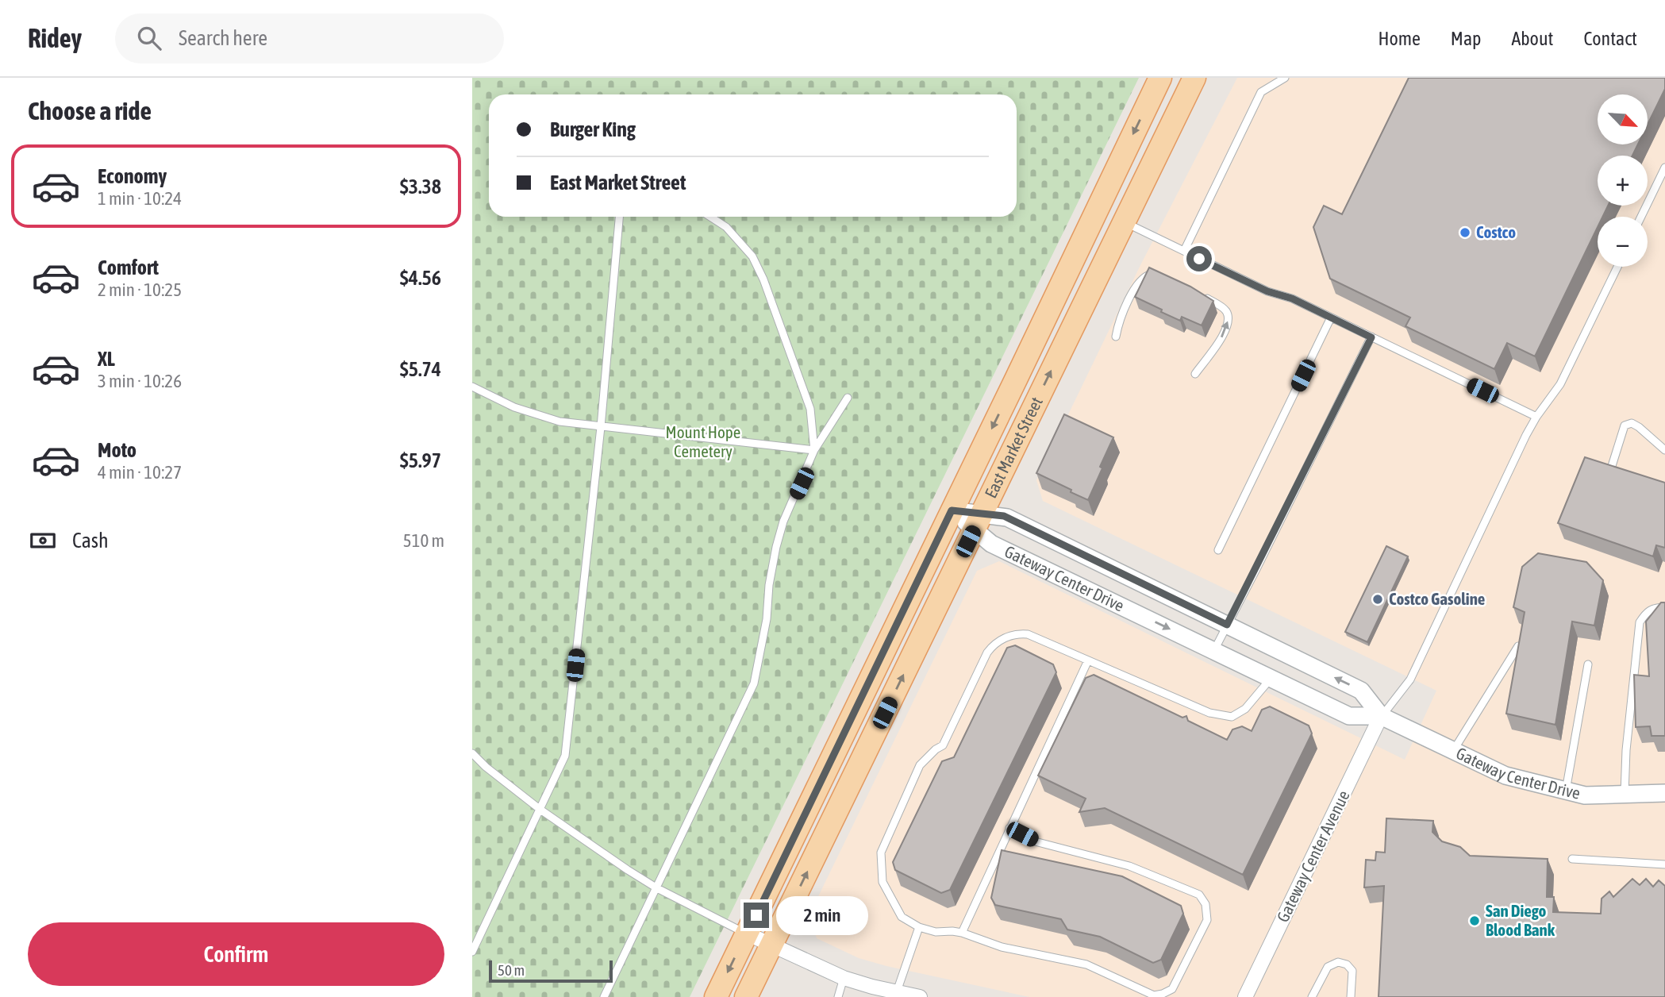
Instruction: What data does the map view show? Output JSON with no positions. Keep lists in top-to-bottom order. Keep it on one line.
{"streets":{"main road":["East Market Street"],"street":["Gateway Center Drive","Gateway Center Avenue"]},"crossings":[["East Market Street","Gateway Center Drive"],["Gateway Center Drive","Gateway Center Avenue"]],"parks":["Mount Hope Cemetery"],"places":["Costco","Costco Gasoline","San Diego Blood Bank"],"scale_bar":"50 m","north":"bottom right","page":{"header":"Ridey","search":"Search here","nav":["Home","Map","About","Contact"],"heading":"Choose a ride","map_buttons":["+","−"],"banner":["Burger King","East Market Street"],"list":[{"name":"Economy","note":"1 min · 10:24","value":"$3.38"},{"name":"Comfort","note":"2 min · 10:25","value":"$4.56"},{"name":"XL","note":"3 min · 10:26","value":"$5.74"},{"name":"Moto","note":"4 min · 10:27","value":"$5.97"}],"pay":["Cash","510 m"],"bubble":"2 min","buttons":"Confirm","scale":"50 m"}}
